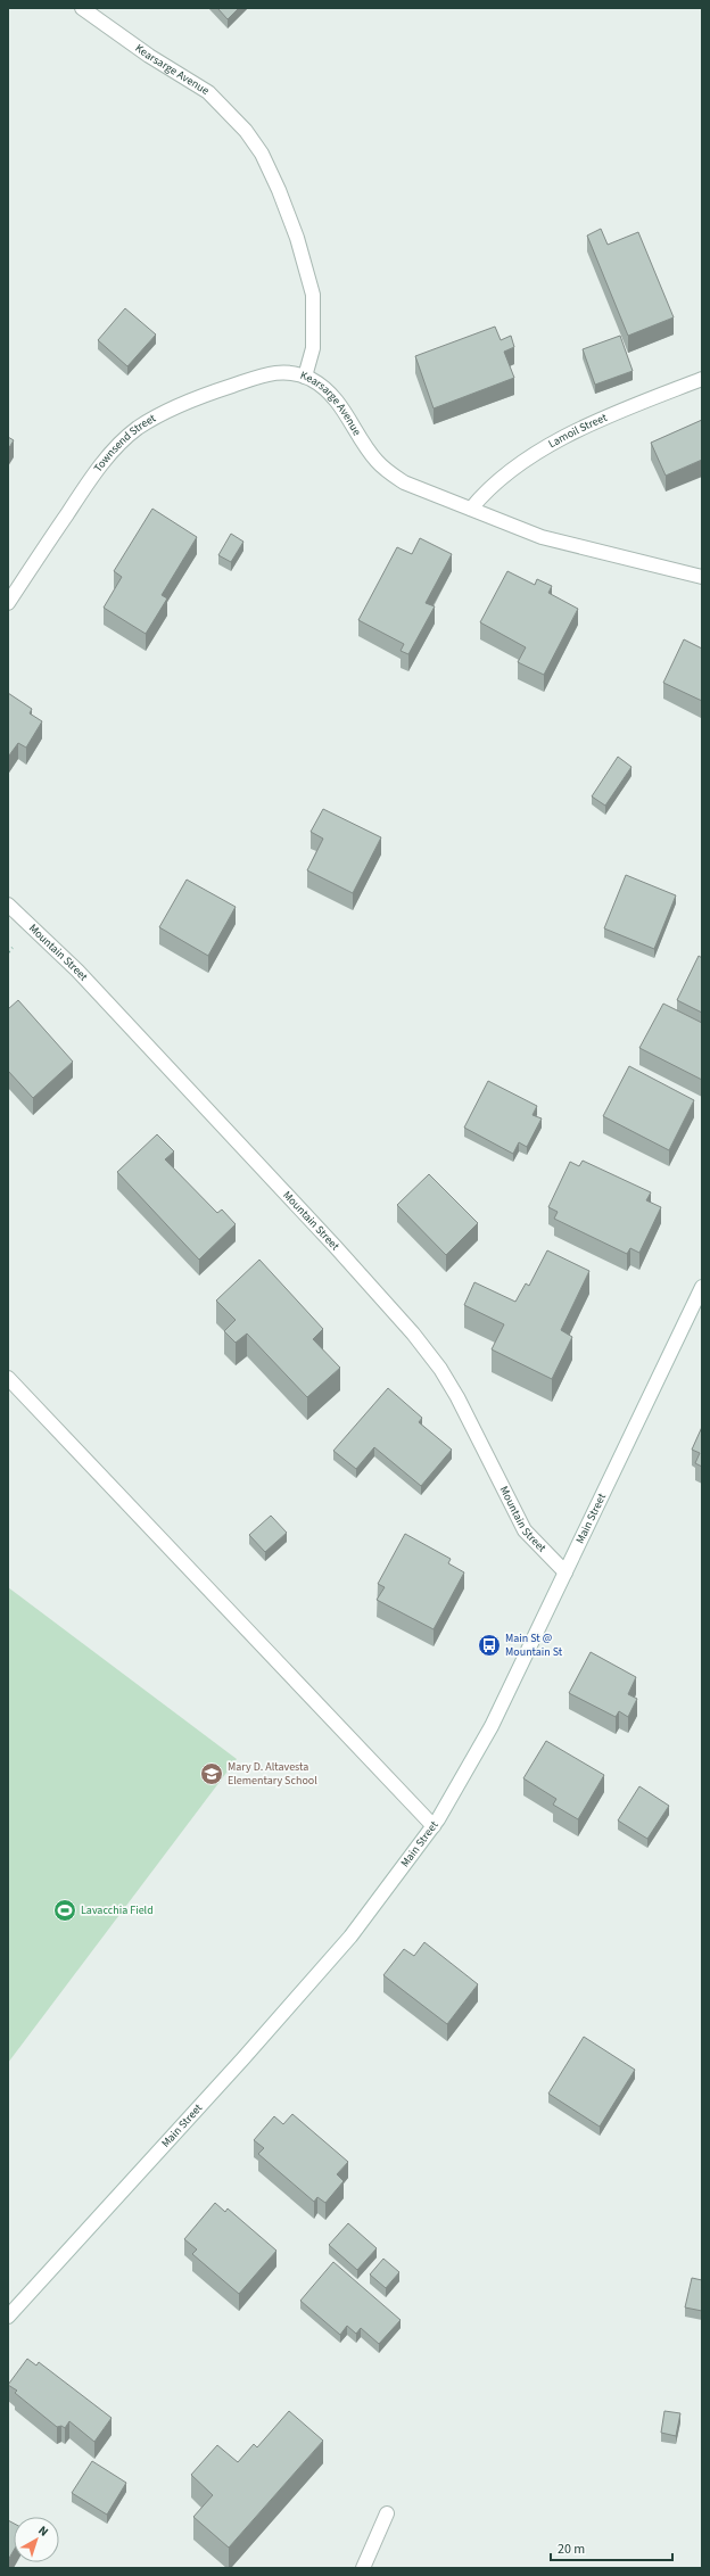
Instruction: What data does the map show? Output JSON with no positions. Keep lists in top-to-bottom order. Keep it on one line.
{"streets":{"street":["Kearsarge Avenue","Lamoil Street","Townsend Street","Mountain Street","Main Street"]},"crossings":[["Kearsarge Avenue","Lamoil Street"],["Kearsarge Avenue","Townsend Street"],["Mountain Street","Main Street"]],"places":{"bus stop":["Main St @ Mountain St"],"school or university":["Mary D. Altavesta Elementary School"],"sports":["Lavacchia Field"]},"scale_bar":"20 m","north":"top right"}
